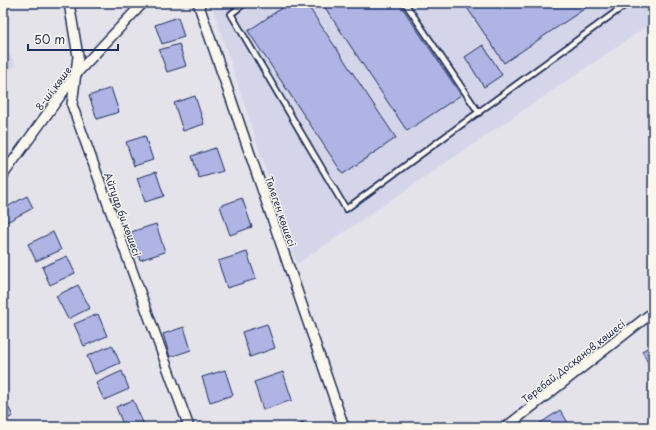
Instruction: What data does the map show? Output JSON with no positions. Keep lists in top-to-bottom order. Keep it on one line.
{"streets":{"street":["8-шi көше","Төлеген көшесі","Айтуар би көшесі","Төребай Досқанов көшесі"]},"crossings":[["8-шi көше","Айтуар би көшесі"]],"scale_bar":"50 m"}
